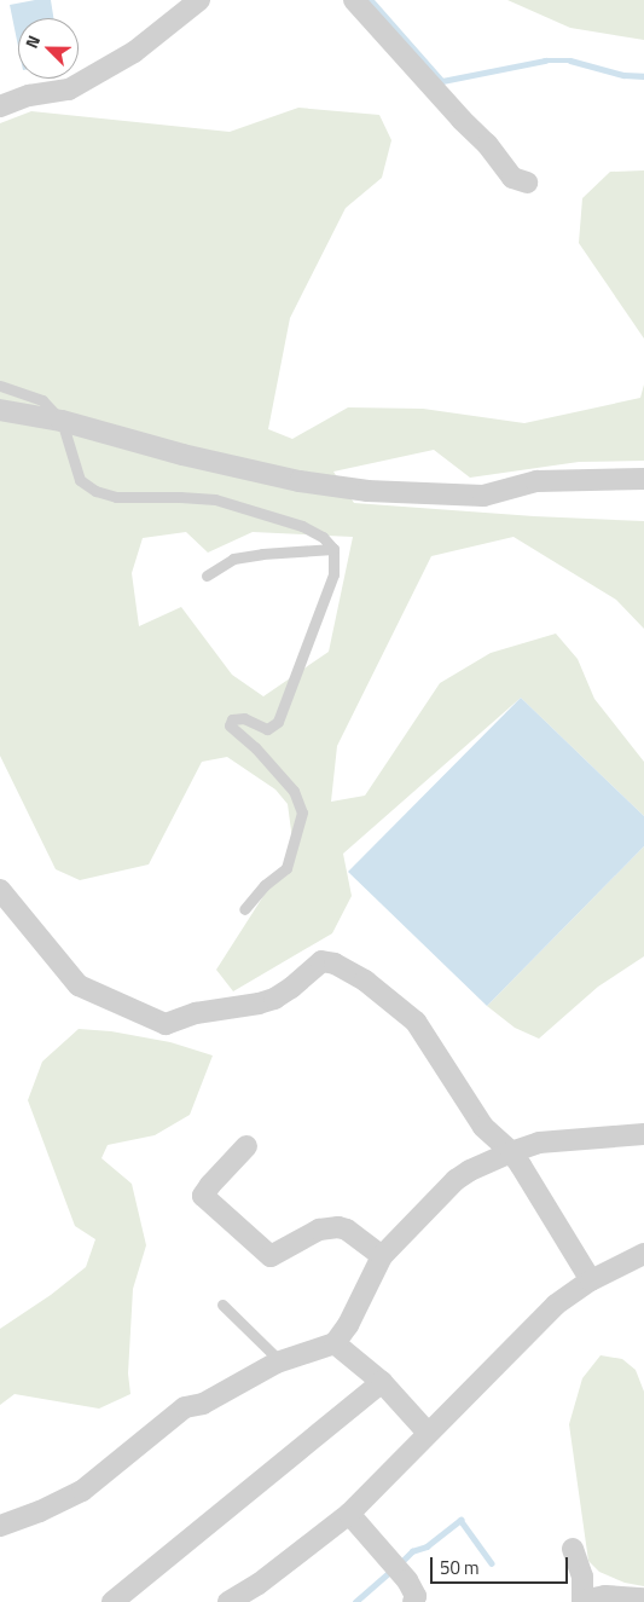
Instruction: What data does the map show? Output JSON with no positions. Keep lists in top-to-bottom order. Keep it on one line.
{"scale_bar":"50 m","north":"top left"}
